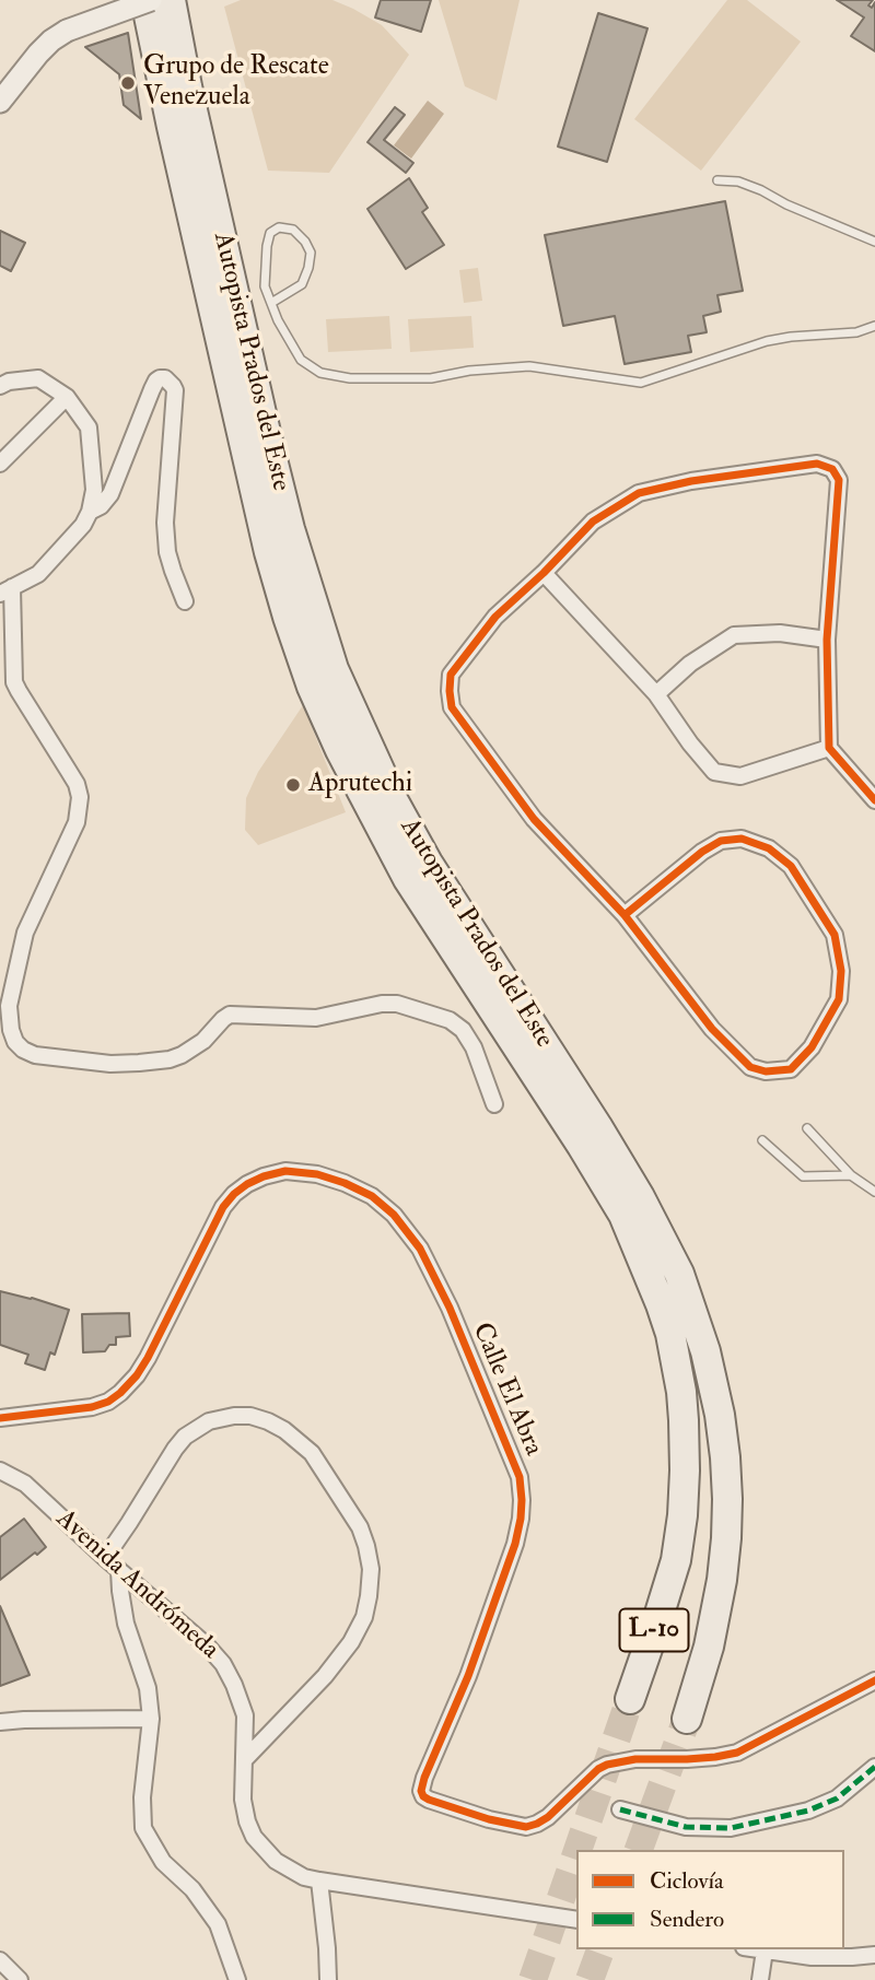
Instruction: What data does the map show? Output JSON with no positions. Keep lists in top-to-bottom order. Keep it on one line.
{"streets":{"highway":["Autopista Prados del Este","L-10"],"street":["Calle El Abra","Avenida Andrómeda"]},"places":["Grupo de Rescate Venezuela","Aprutechi"],"legend":["Ciclovía","Sendero"]}
